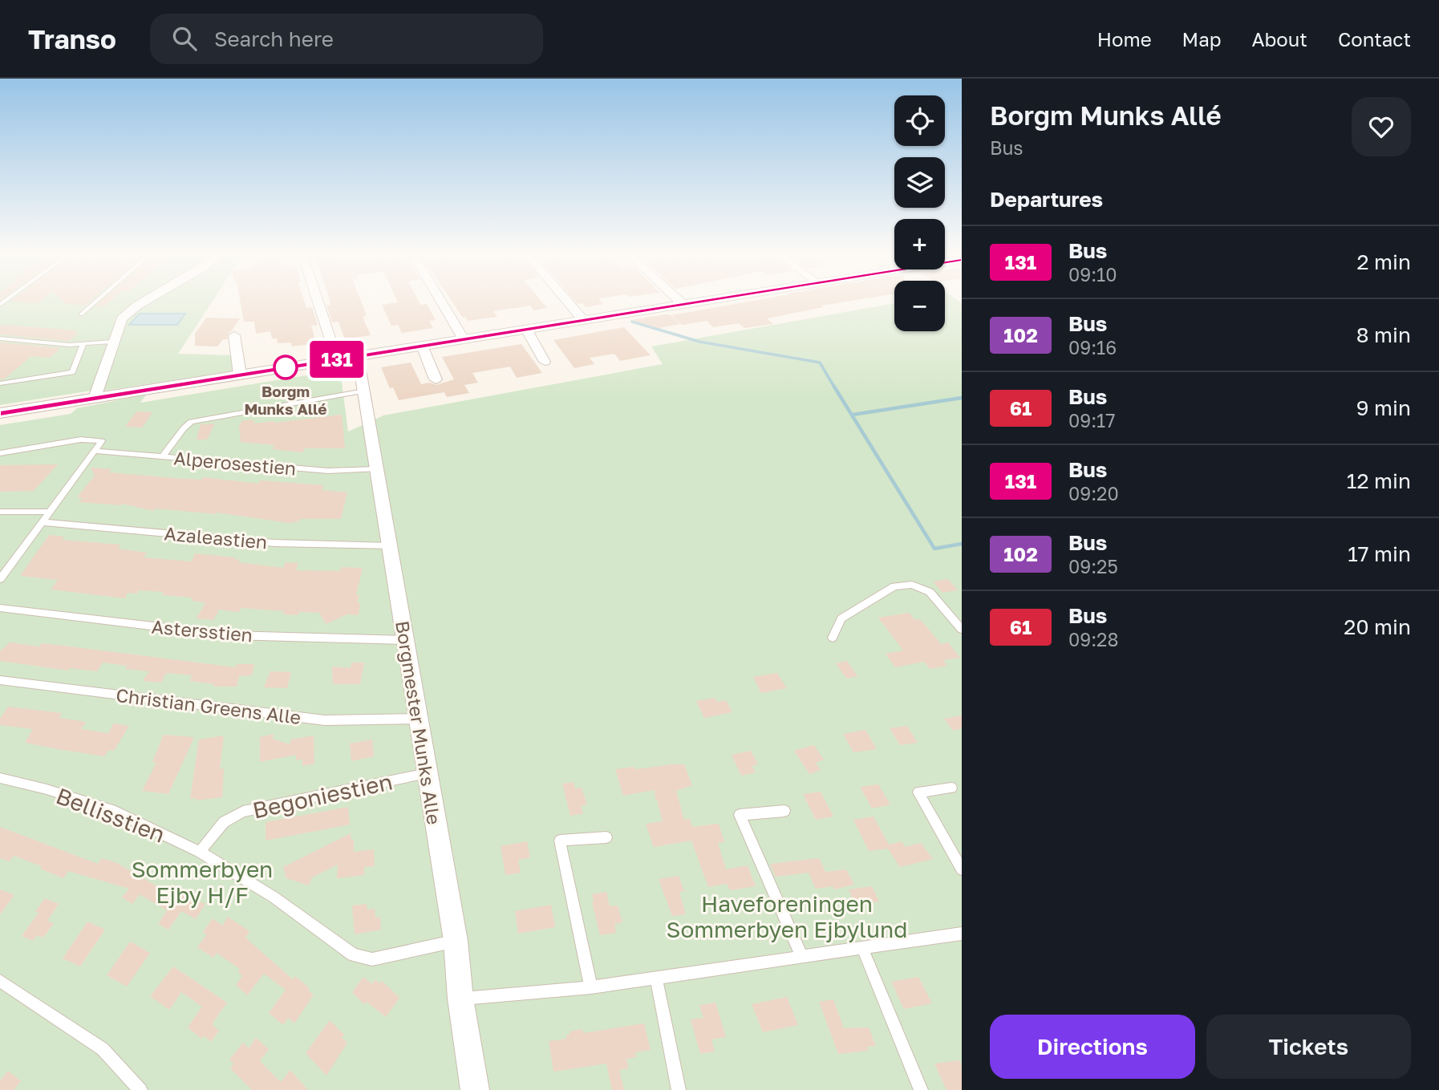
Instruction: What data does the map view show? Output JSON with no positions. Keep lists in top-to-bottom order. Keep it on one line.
{"streets":{"street":["Borgmester Munks Alle"],"lane":["Alperosestien","Azaleastien","Astersstien","Christian Greens Alle","Begoniestien","Bellisstien"]},"crossings":[["Alperosestien","Borgmester Munks Alle"],["Azaleastien","Borgmester Munks Alle"],["Astersstien","Borgmester Munks Alle"],["Christian Greens Alle","Borgmester Munks Alle"],["Borgmester Munks Alle","Begoniestien"],["Borgmester Munks Alle","Bellisstien"],["Begoniestien","Bellisstien"]],"parks":["Sommerbyen Ejby H/F","Haveforeningen Sommerbyen Ejbylund"],"places":["Borgm Munks Allé"],"lines":["bus line 131"],"page":{"header":"Transo","search":"Search here","nav":["Home","Map","About","Contact"],"on_map":"131","heading":[["Borgm Munks Allé","Bus"],"Departures"],"map_buttons":["+","−"],"list":[{"mark":"131","name":"Bus","note":"09:10","value":"2 min"},{"mark":"102","name":"Bus","note":"09:16","value":"8 min"},{"mark":"61","name":"Bus","note":"09:17","value":"9 min"},{"mark":"131","name":"Bus","note":"09:20","value":"12 min"},{"mark":"102","name":"Bus","note":"09:25","value":"17 min"},{"mark":"61","name":"Bus","note":"09:28","value":"20 min"}],"buttons":["Directions","Tickets"]}}
